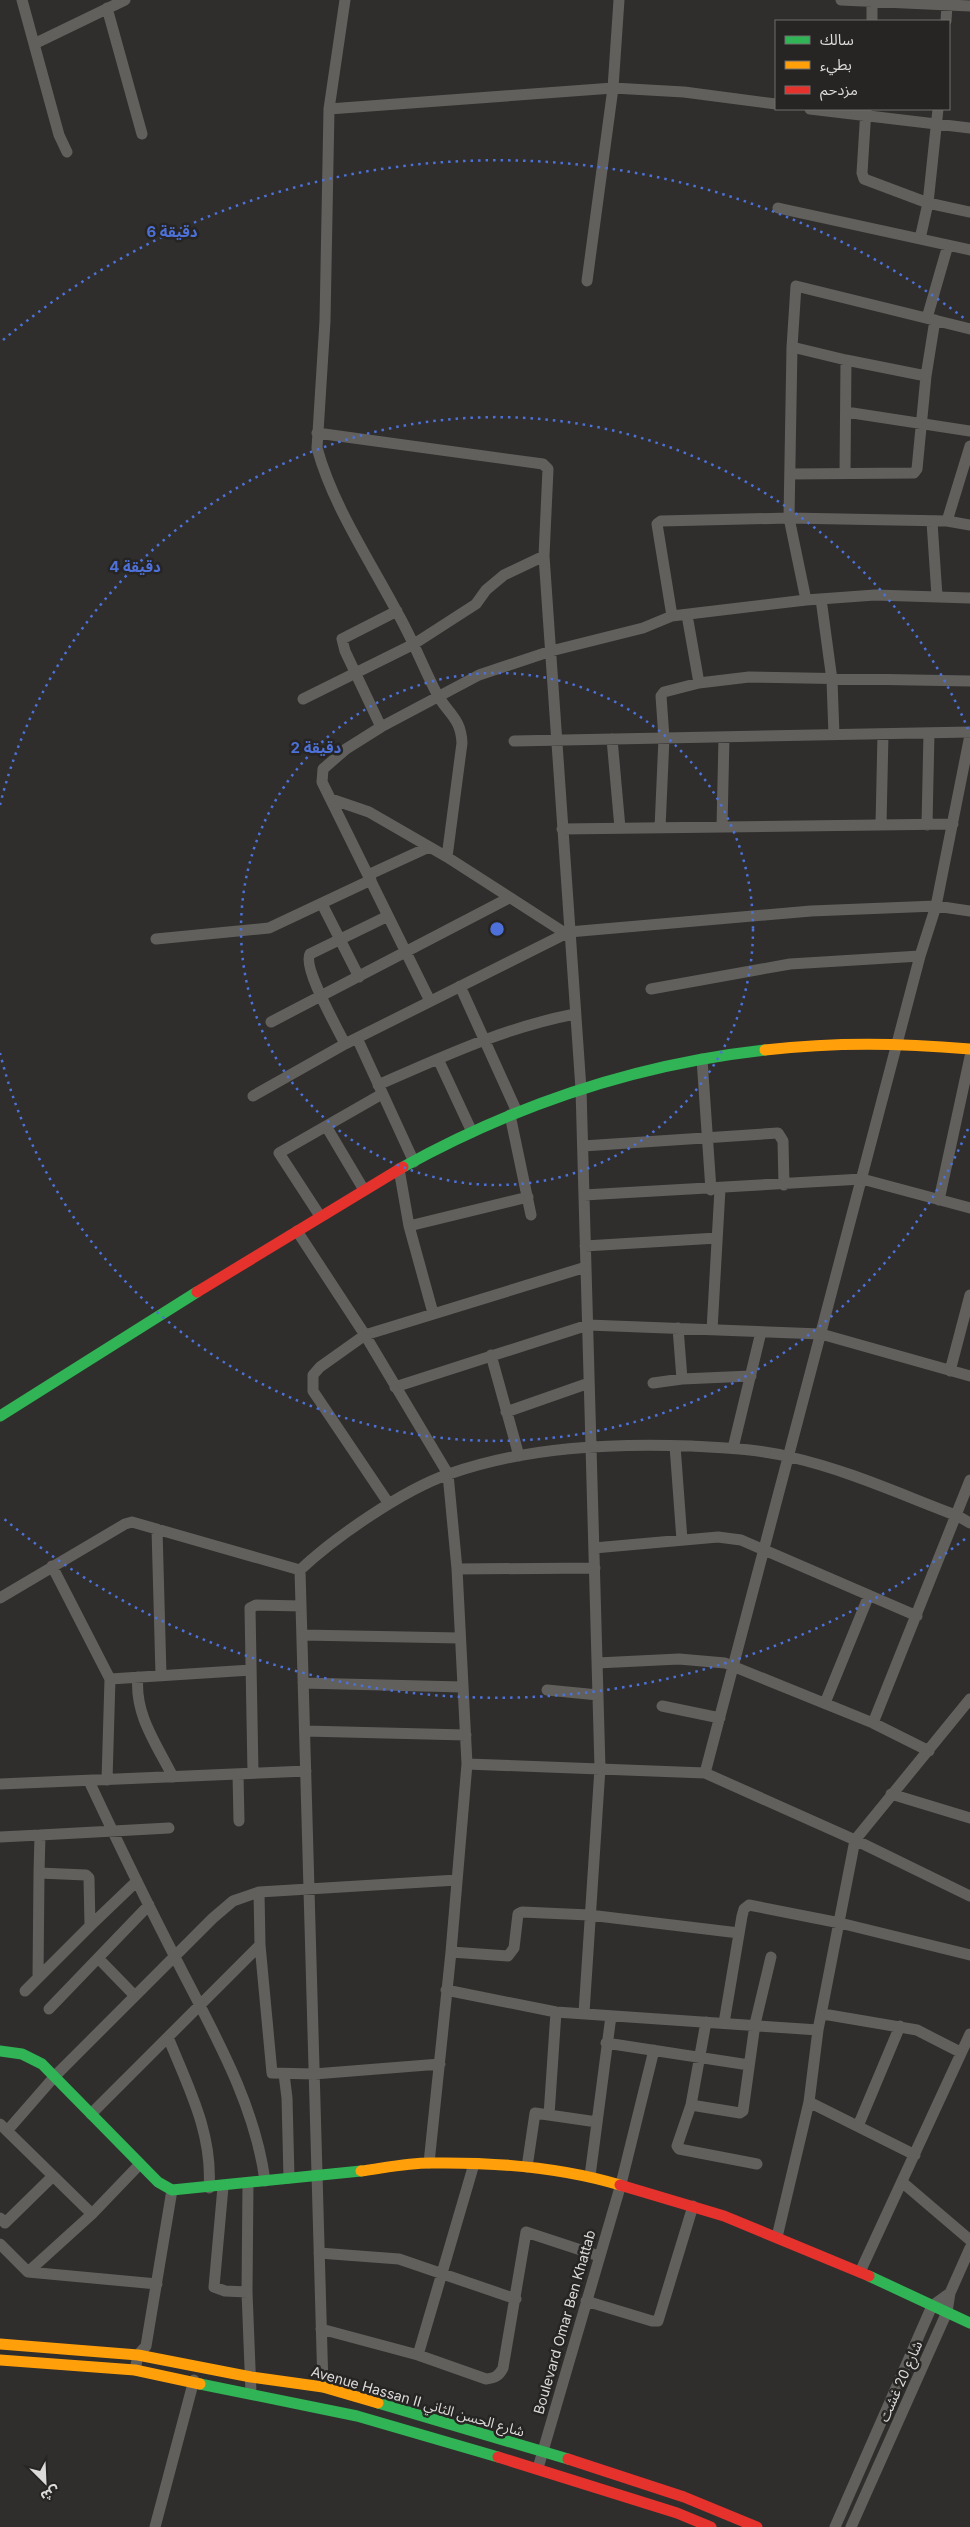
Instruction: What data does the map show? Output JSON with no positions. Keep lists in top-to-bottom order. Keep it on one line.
{"streets":{"street":["Boulevard Omar Ben Khattab","شارع 20 غشت","Avenue Hassan II شارع الحسن الثاني"]},"crossings":[["Boulevard Omar Ben Khattab","Avenue Hassan II شارع الحسن الثاني"]],"legend":["سالك","بطيء","مزدحم"],"north":"bottom right","rings":["6 دقيقة","4 دقيقة","2 دقيقة"]}
